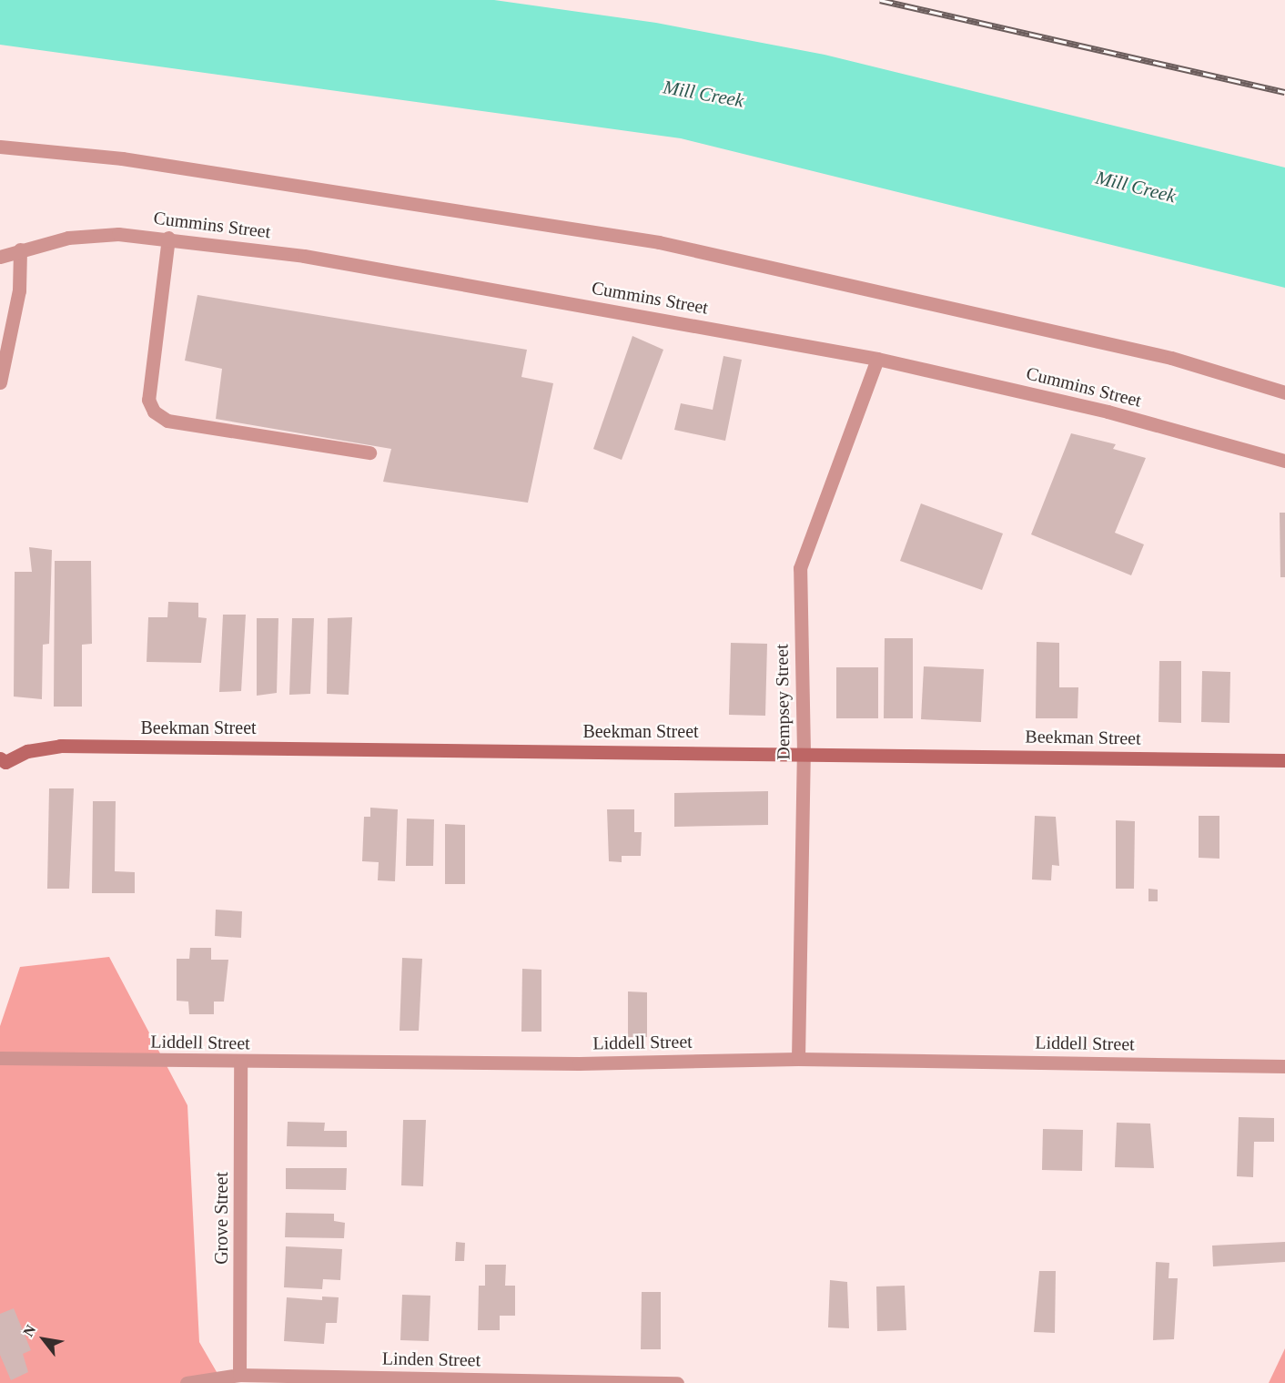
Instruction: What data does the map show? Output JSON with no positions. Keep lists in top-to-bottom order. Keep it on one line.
{"streets":{"main road":["Beekman Street"],"street":["Cummins Street","Dempsey Street","Liddell Street","Grove Street","Linden Street"]},"crossings":[["Cummins Street","Dempsey Street"],["Dempsey Street","Beekman Street"],["Dempsey Street","Liddell Street"],["Liddell Street","Grove Street"],["Grove Street","Linden Street"]],"water":["Mill Creek"],"north":"top left"}
